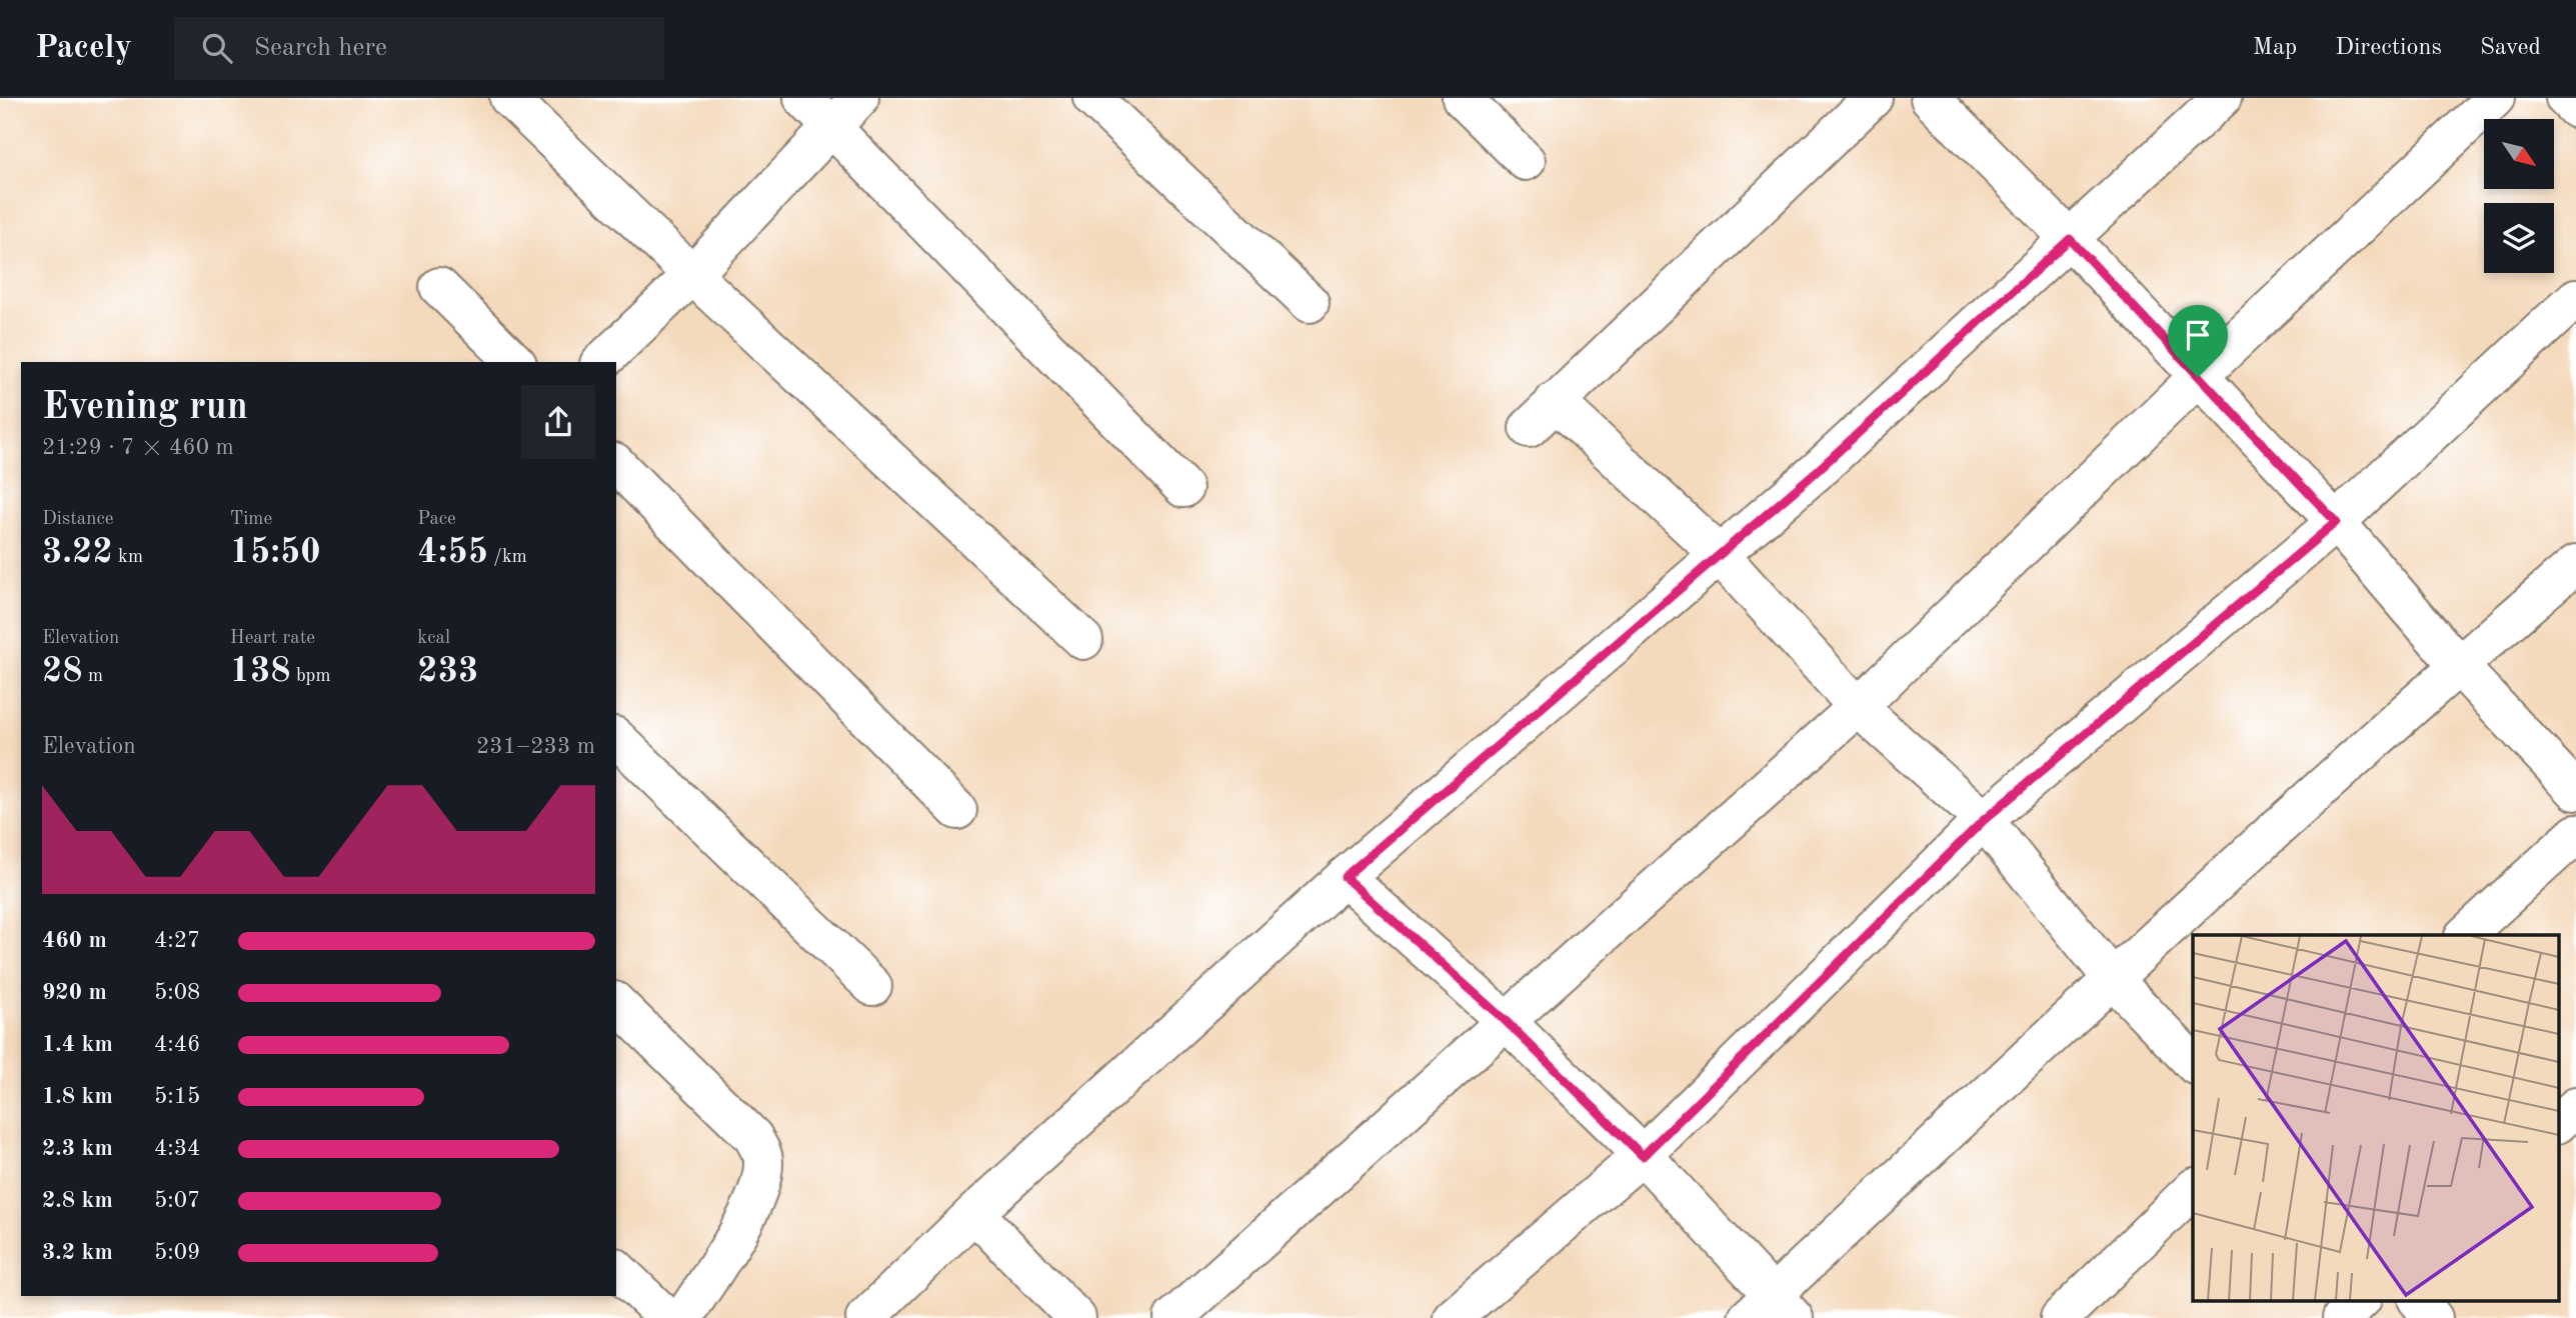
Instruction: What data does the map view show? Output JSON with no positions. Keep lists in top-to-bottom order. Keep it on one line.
{"north":"bottom right","page":{"header":"Pacely","search":"Search here","nav":["Map","Directions","Saved"],"heading":["Evening run","21:29 · 7 × 460 m"],"stats":[["Distance","3.22 km"],["Time","15:50"],["Pace","4:55 /km"],["Elevation","28 m"],["Heart rate","138 bpm"],["kcal","233"]],"chart":["Elevation","231–233 m"],"list":[{"name":"460 m","note":"4:27"},{"name":"920 m","note":"5:08"},{"name":"1.4 km","note":"4:46"},{"name":"1.8 km","note":"5:15"},{"name":"2.3 km","note":"4:34"},{"name":"2.8 km","note":"5:07"},{"name":"3.2 km","note":"5:09"}]}}
